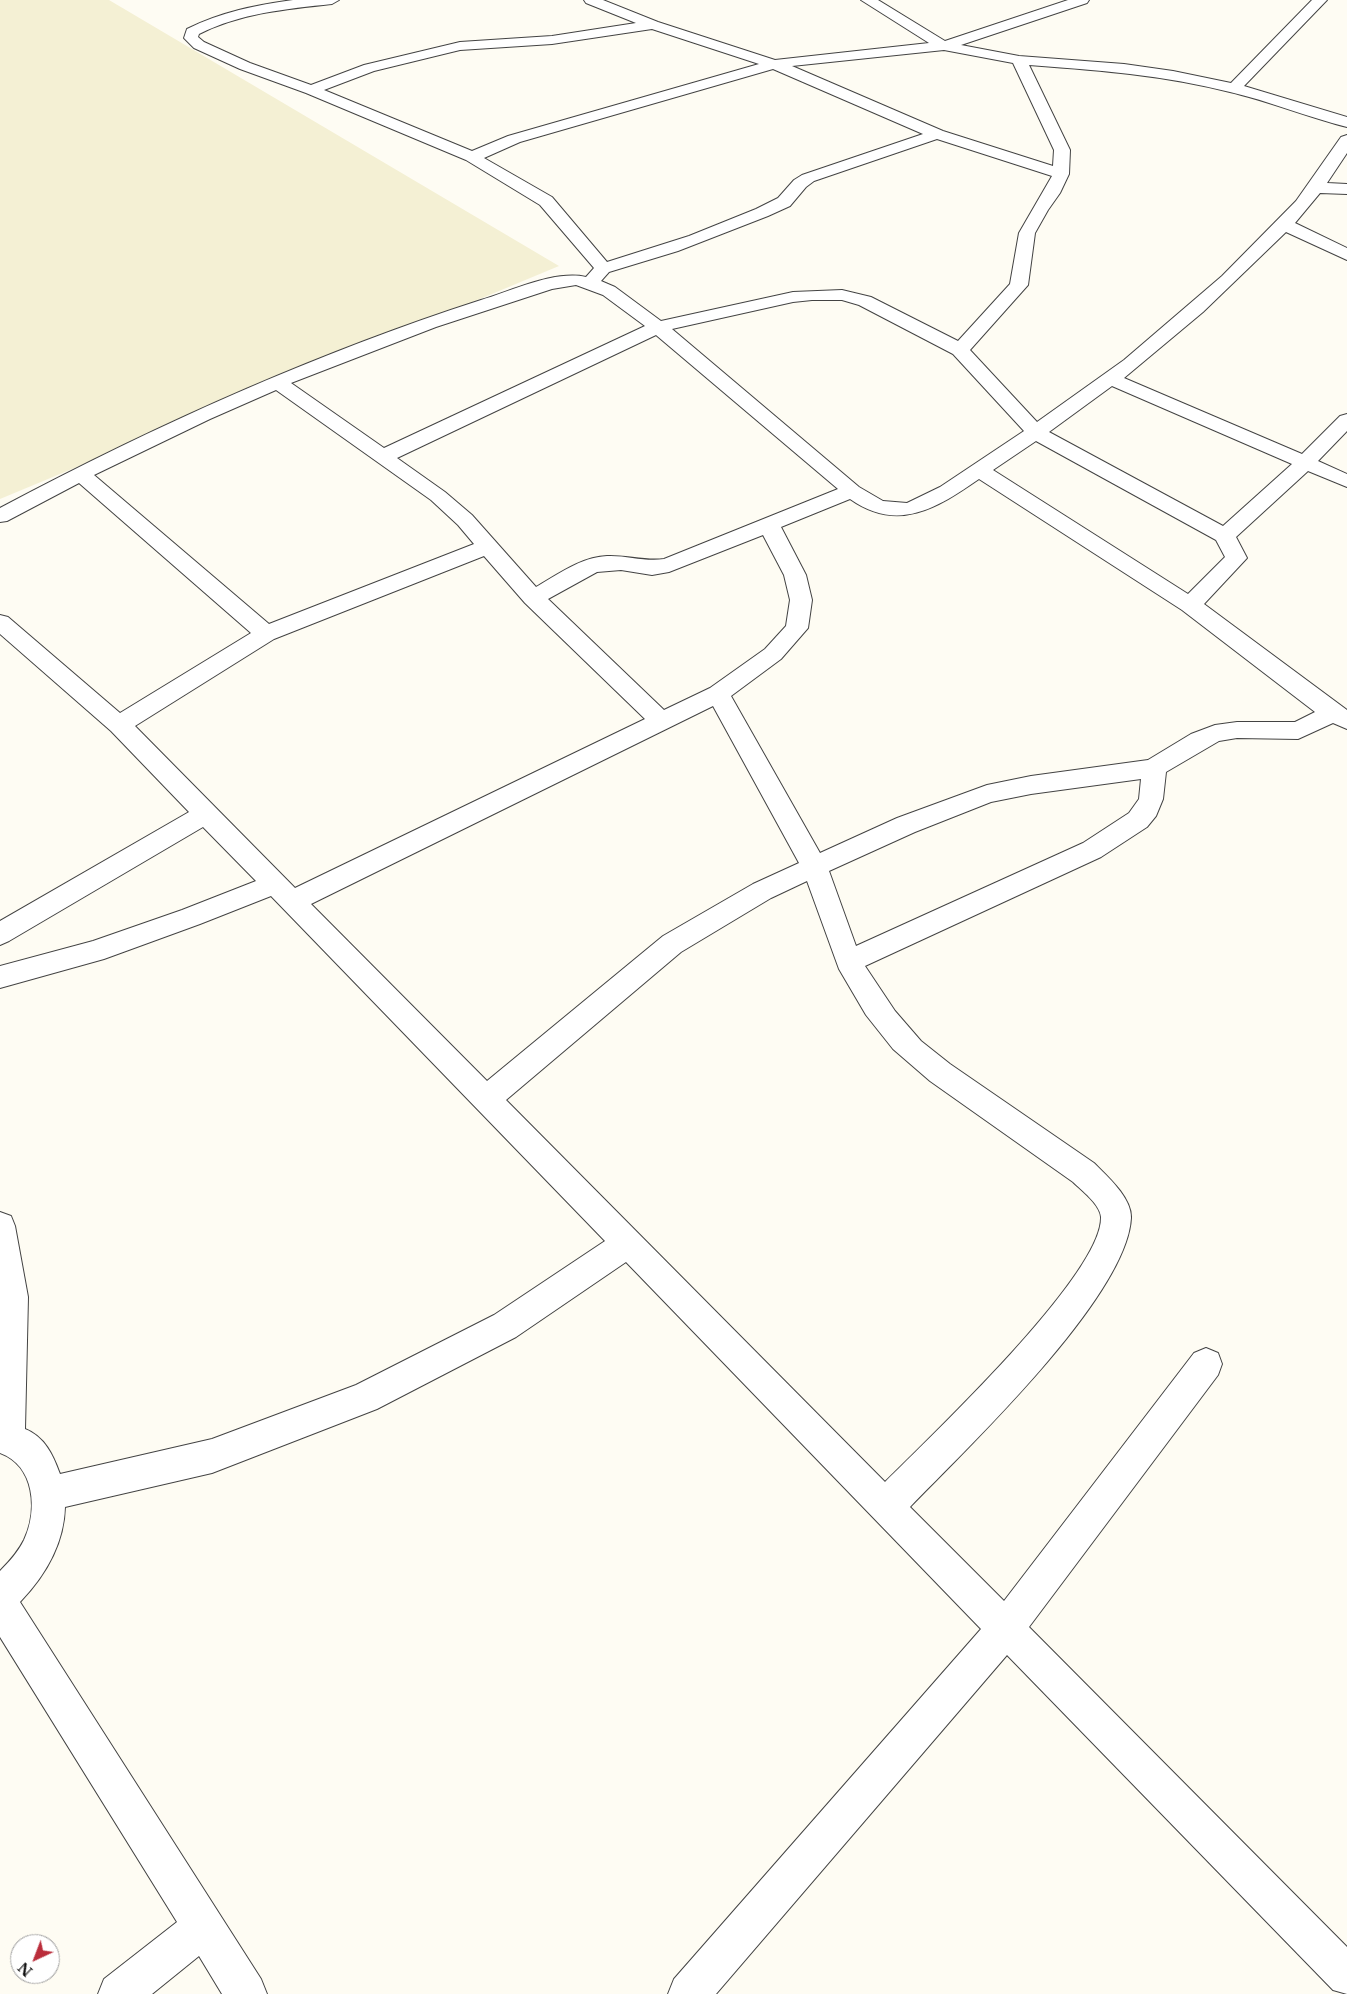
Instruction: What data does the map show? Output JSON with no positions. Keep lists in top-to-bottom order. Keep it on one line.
{"north":"bottom left"}
